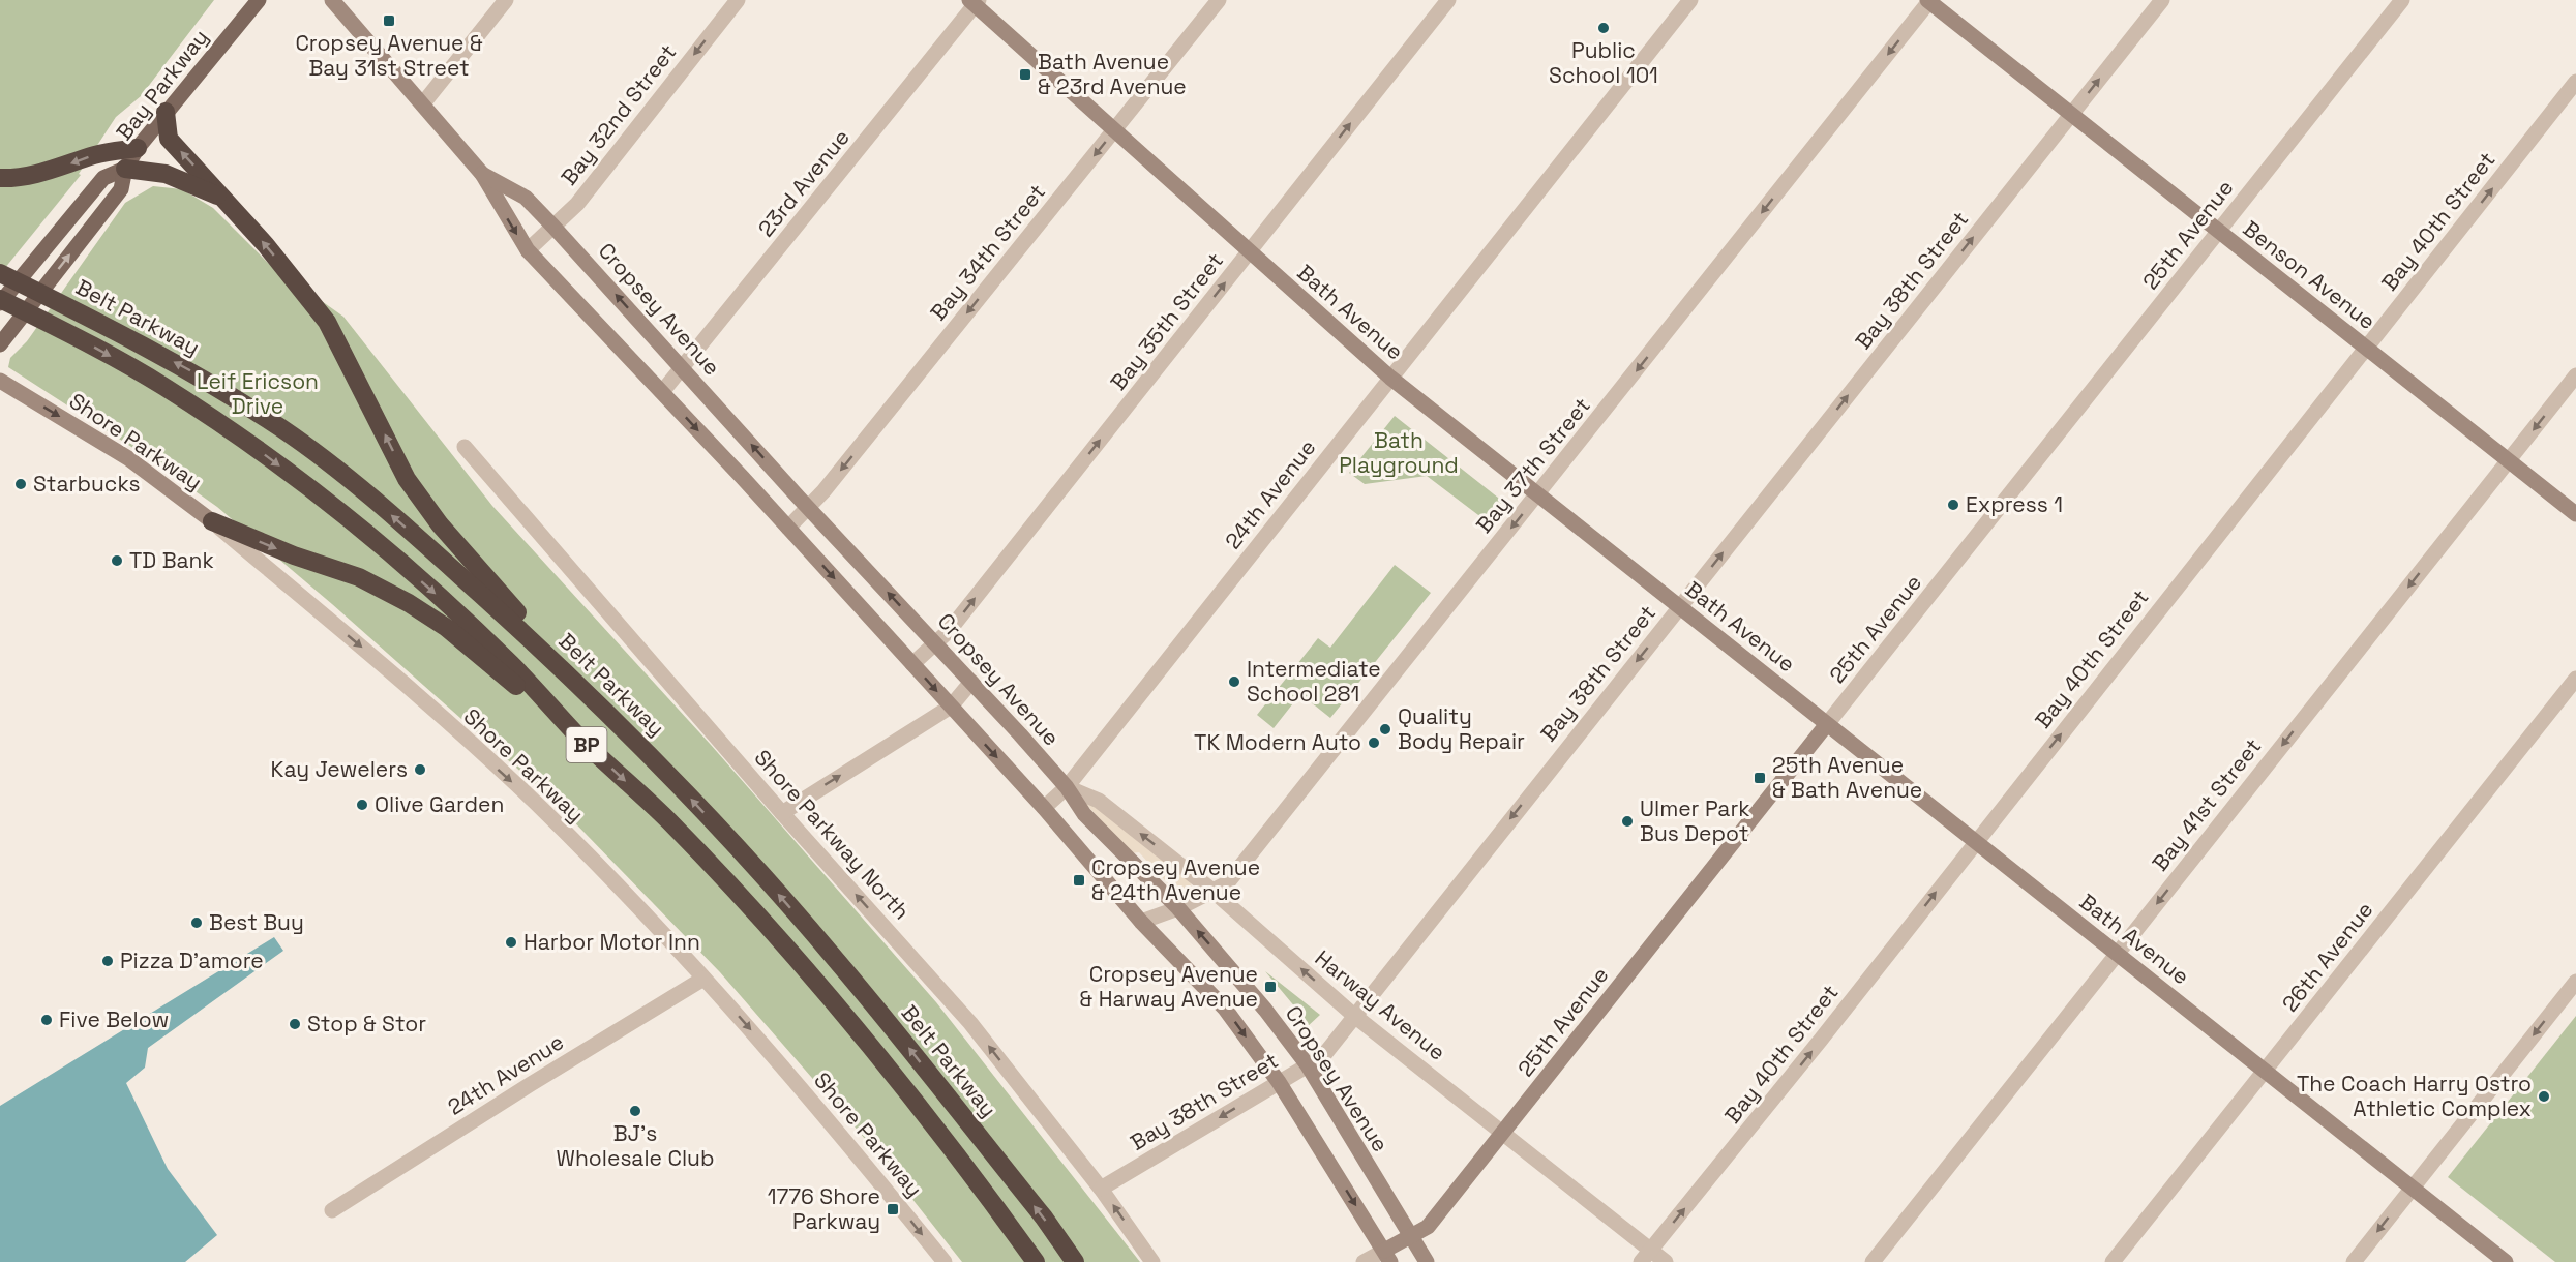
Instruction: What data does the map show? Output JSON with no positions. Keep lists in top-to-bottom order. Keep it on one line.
{"streets":{"highway":["Belt Parkway","BP"],"main road":["Bay Parkway"],"street":["Bay 32nd Street","23rd Avenue","Bay 40th Street","25th Avenue","Bay 34th Street","Benson Avenue","Bay 38th Street","Cropsey Avenue","Bath Avenue","Bay 35th Street","Shore Parkway","Bay 37th Street","24th Avenue","Bay 41st Street","Shore Parkway North","26th Avenue","Harway Avenue"]},"crossings":[["Bay Parkway","BP"],["Bay 32nd Street","Cropsey Avenue"],["23rd Avenue","Cropsey Avenue"],["23rd Avenue","Bath Avenue"],["Bay 40th Street","Benson Avenue"],["Bay 40th Street","Bath Avenue"],["Bay 40th Street","Harway Avenue"],["25th Avenue","Benson Avenue"],["25th Avenue","Cropsey Avenue"],["25th Avenue","Bath Avenue"],["25th Avenue","Harway Avenue"],["Bay 34th Street","Cropsey Avenue"],["Bay 34th Street","Bath Avenue"],["Benson Avenue","Bay 38th Street"],["Benson Avenue","Bay 37th Street"],["Benson Avenue","Bay 41st Street"],["Bay 38th Street","Cropsey Avenue"],["Bay 38th Street","Bath Avenue"],["Bay 38th Street","Shore Parkway North"],["Bay 38th Street","Harway Avenue"],["Cropsey Avenue","Bay 35th Street"],["Cropsey Avenue","Bay 37th Street"],["Cropsey Avenue","24th Avenue"],["Cropsey Avenue","Harway Avenue"],["Bath Avenue","Bay 35th Street"],["Bath Avenue","Bay 37th Street"],["Bath Avenue","24th Avenue"],["Bath Avenue","Bay 41st Street"],["Bath Avenue","26th Avenue"],["Shore Parkway","24th Avenue"],["Bay 37th Street","Harway Avenue"],["24th Avenue","Harway Avenue"]],"one_way":["Bay 32nd Street","Bay 40th Street","Bay 34th Street","Bay 35th Street","Shore Parkway","Bay 37th Street","Bay 41st Street","Shore Parkway North","Harway Avenue"],"parks":["Leif Ericson Drive","Bath Playground"],"places":{"transit":["Cropsey Avenue & Bay 31st Street","Bath Avenue & 23rd Avenue","25th Avenue & Bath Avenue","Cropsey Avenue & 24th Avenue","Cropsey Avenue & Harway Avenue","1776 Shore Parkway"],"other":["Public School 101","Starbucks","Express 1","TD Bank","Intermediate School 281","Quality Body Repair","TK Modern Auto","Kay Jewelers","Olive Garden","Ulmer Park Bus Depot","Best Buy","Harbor Motor Inn","Pizza D'amore","Five Below","Stop & Stor","The Coach Harry Ostro Athletic Complex","BJ's Wholesale Club"]}}
